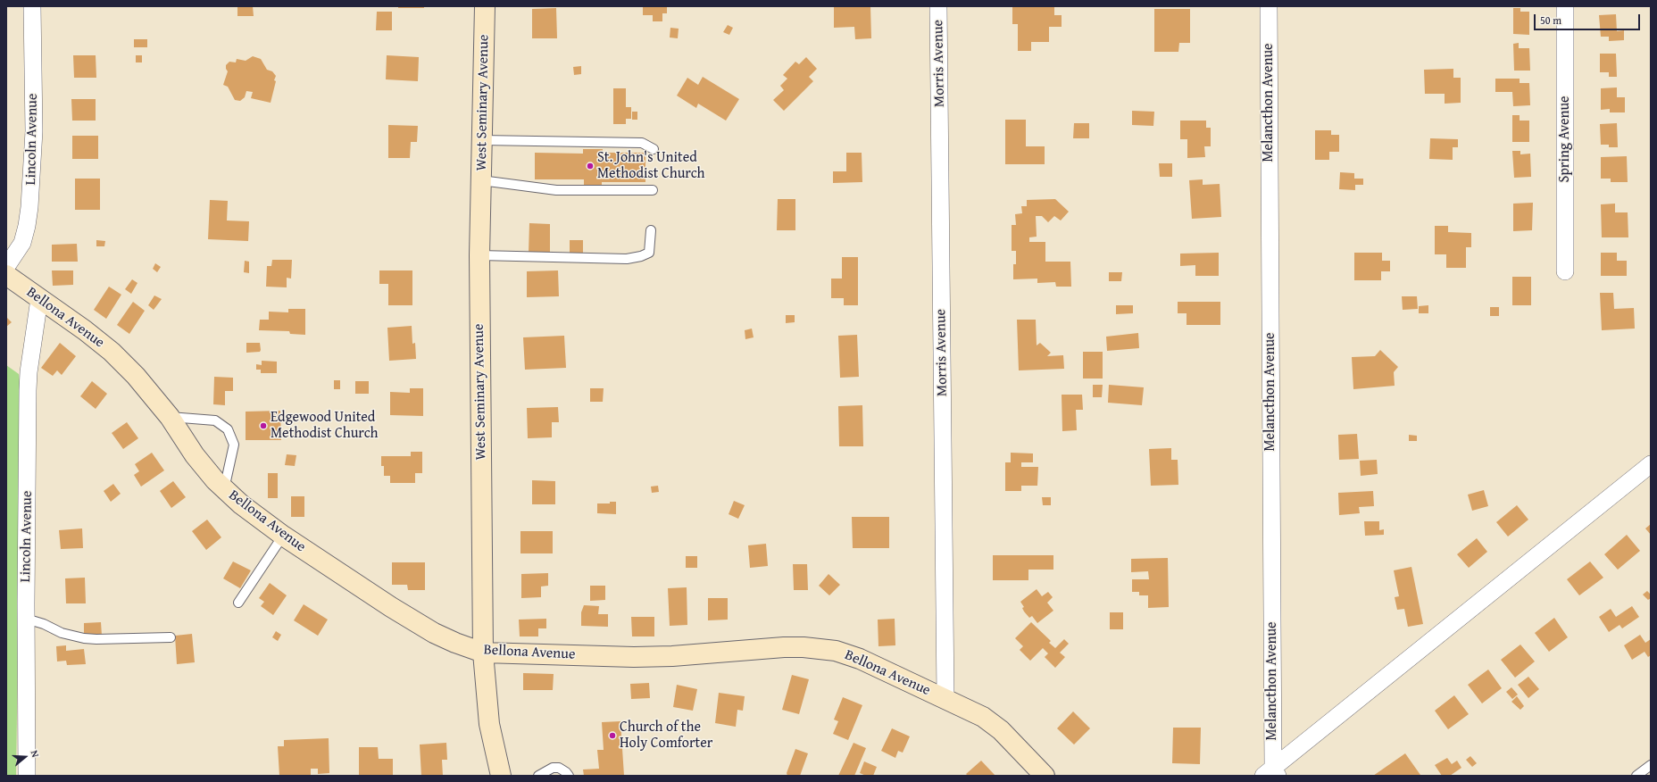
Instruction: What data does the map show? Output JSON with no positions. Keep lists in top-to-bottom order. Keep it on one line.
{"streets":{"street":["Morris Avenue","West Seminary Avenue","Melancthon Avenue","Lincoln Avenue","Spring Avenue","Bellona Avenue"]},"crossings":[["Morris Avenue","Bellona Avenue"],["West Seminary Avenue","Bellona Avenue"],["Lincoln Avenue","Bellona Avenue"]],"places":["St. John's United Methodist Church","Edgewood United Methodist Church","Church of the Holy Comforter"],"scale_bar":"50 m","north":"right"}
